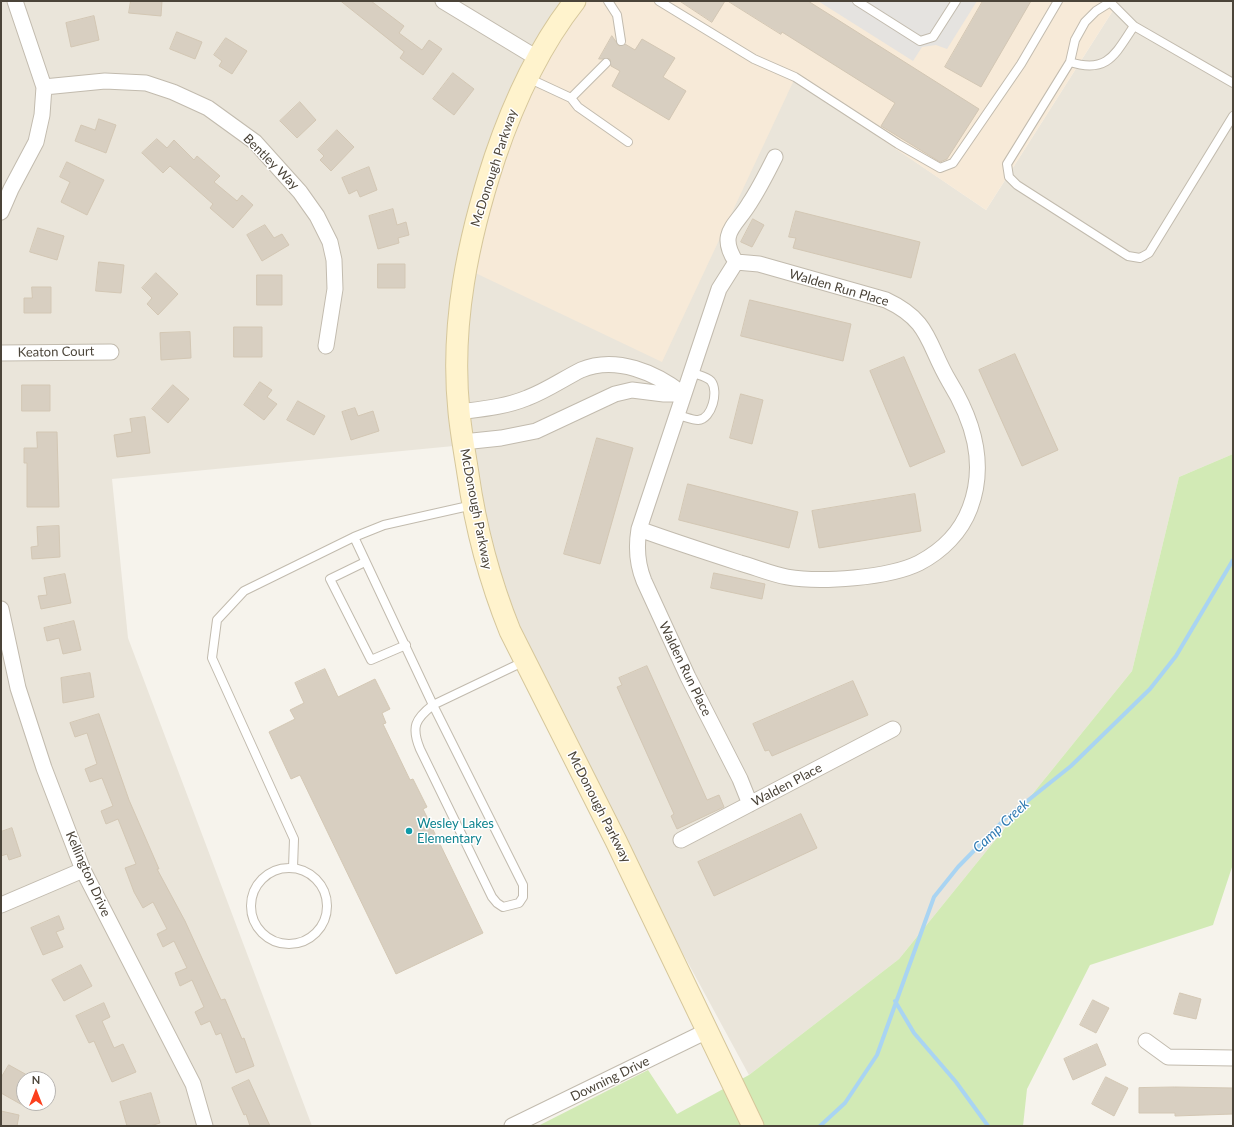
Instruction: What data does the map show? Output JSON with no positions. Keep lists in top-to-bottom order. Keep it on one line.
{"streets":{"street":["Bentley Way","McDonough Parkway","Walden Run Place","Keaton Court","Walden Place","Kellington Drive","Downing Drive"]},"crossings":[["McDonough Parkway","Downing Drive"],["Walden Run Place","Walden Place"]],"water":["Camp Creek"],"places":["Wesley Lakes Elementary"],"north":"top"}
